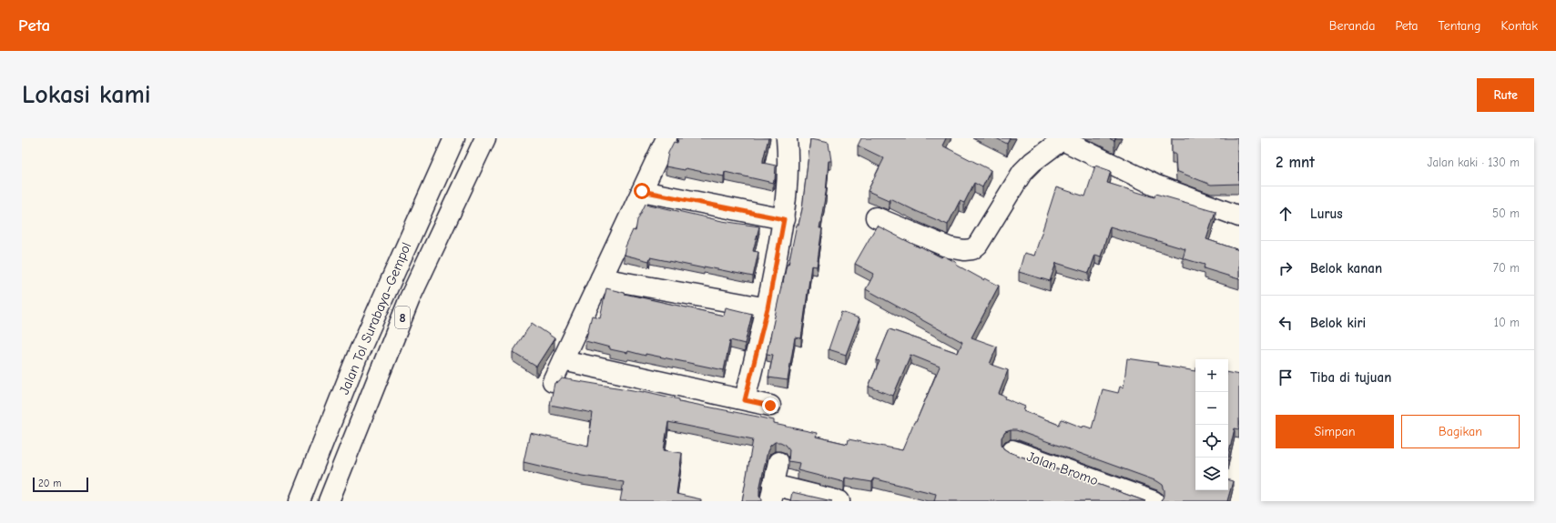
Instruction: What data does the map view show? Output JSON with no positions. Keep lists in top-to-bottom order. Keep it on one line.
{"streets":{"main road":["8","Jalan Tol Surabaya–Gempol","Jalan Bromo"]},"scale_bar":"20 m","page":{"header":"Peta","nav":["Beranda","Peta","Tentang","Kontak"],"buttons":["Rute",["Simpan","Bagikan"]],"title":"Lokasi kami","heading":["2 mnt","Jalan kaki · 130 m"],"list":[["Lurus","50 m"],["Belok kanan","70 m"],["Belok kiri","10 m"],"Tiba di tujuan"],"map_buttons":["+","−"],"scale":"20 m"}}
